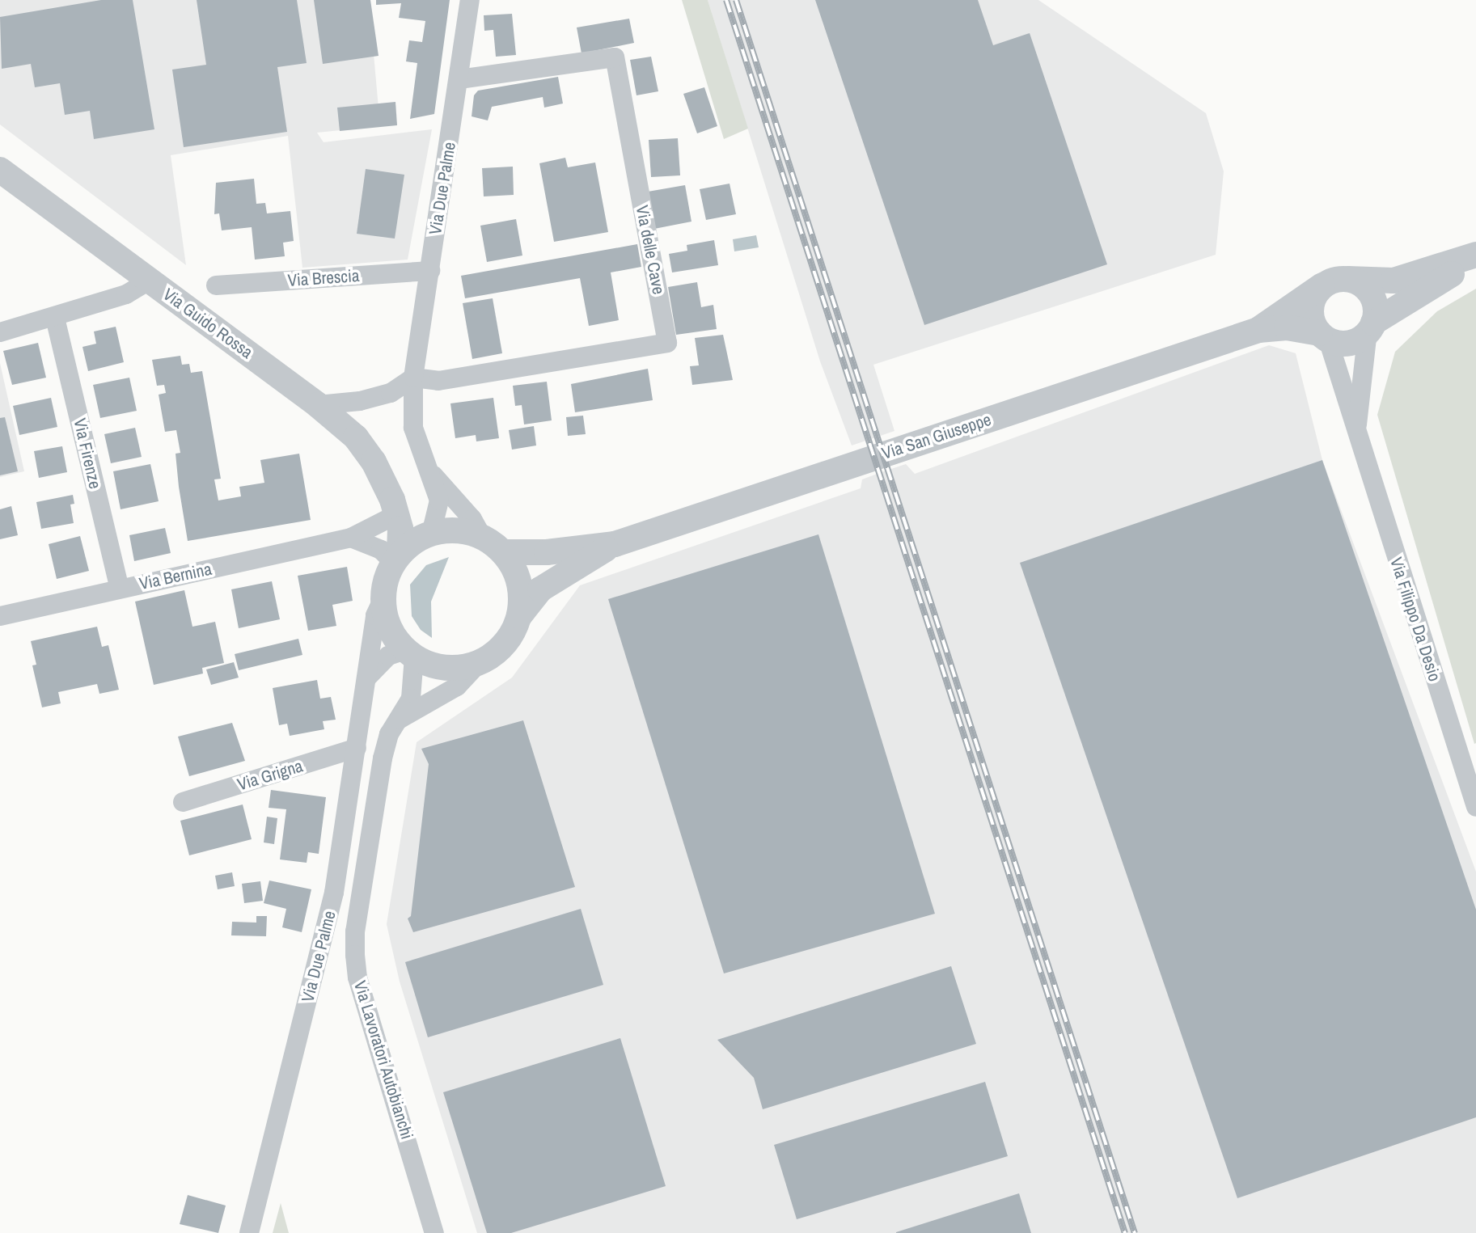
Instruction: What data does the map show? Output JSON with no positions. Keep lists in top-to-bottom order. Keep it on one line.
{"streets":{"street":["Via Due Palme","Via delle Cave","Via Brescia","Via Guido Rossa","Via San Giuseppe","Via Firenze","Via Bernina","Via Filippo Da Desio","Via Grigna","Via Lavoratori Autobianchi"]},"crossings":[["Via Due Palme","Via delle Cave"],["Via Due Palme","Via Brescia"],["Via Due Palme","Via Guido Rossa"],["Via Due Palme","Via San Giuseppe"],["Via Due Palme","Via Grigna"],["Via Due Palme","Via Lavoratori Autobianchi"],["Via Guido Rossa","Via San Giuseppe"],["Via Guido Rossa","Via Bernina"],["Via Guido Rossa","Via Lavoratori Autobianchi"],["Via San Giuseppe","Via Lavoratori Autobianchi"],["Via Firenze","Via Bernina"]]}
